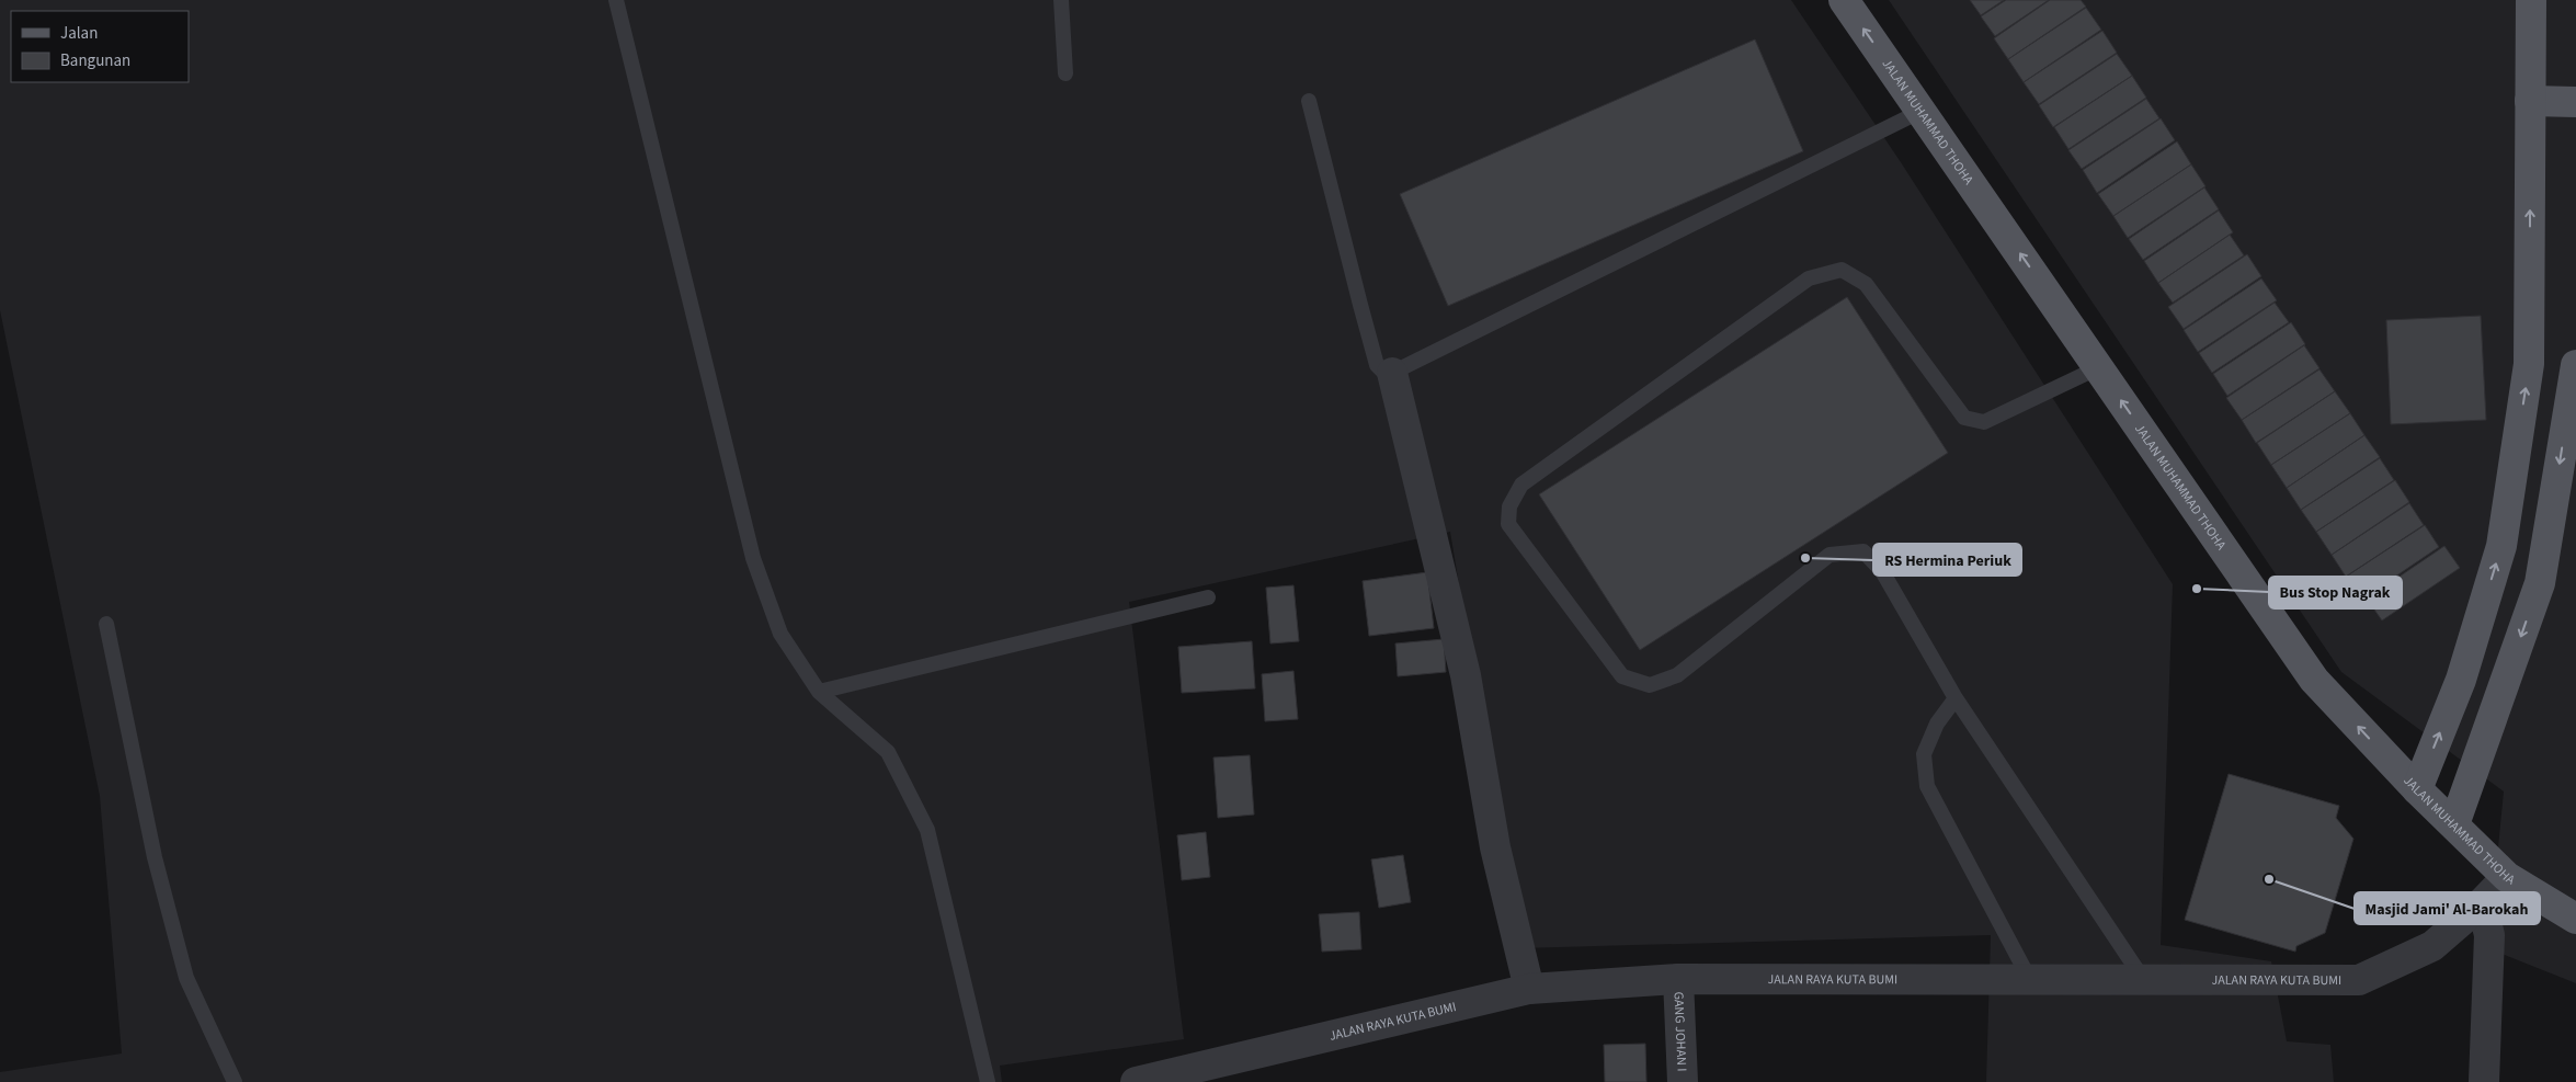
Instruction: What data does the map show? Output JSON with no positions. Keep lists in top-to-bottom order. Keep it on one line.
{"streets":{"main road":["JALAN MUHAMMAD THOHA"],"street":["JALAN RAYA KUTA BUMI","GANG JOHAN I"]},"crossings":[["JALAN MUHAMMAD THOHA","JALAN RAYA KUTA BUMI"],["JALAN RAYA KUTA BUMI","GANG JOHAN I"]],"one_way":["JALAN MUHAMMAD THOHA"],"places":["RS Hermina Periuk","Bus Stop Nagrak","Masjid Jami' Al-Barokah"],"legend":["Jalan","Bangunan"]}
